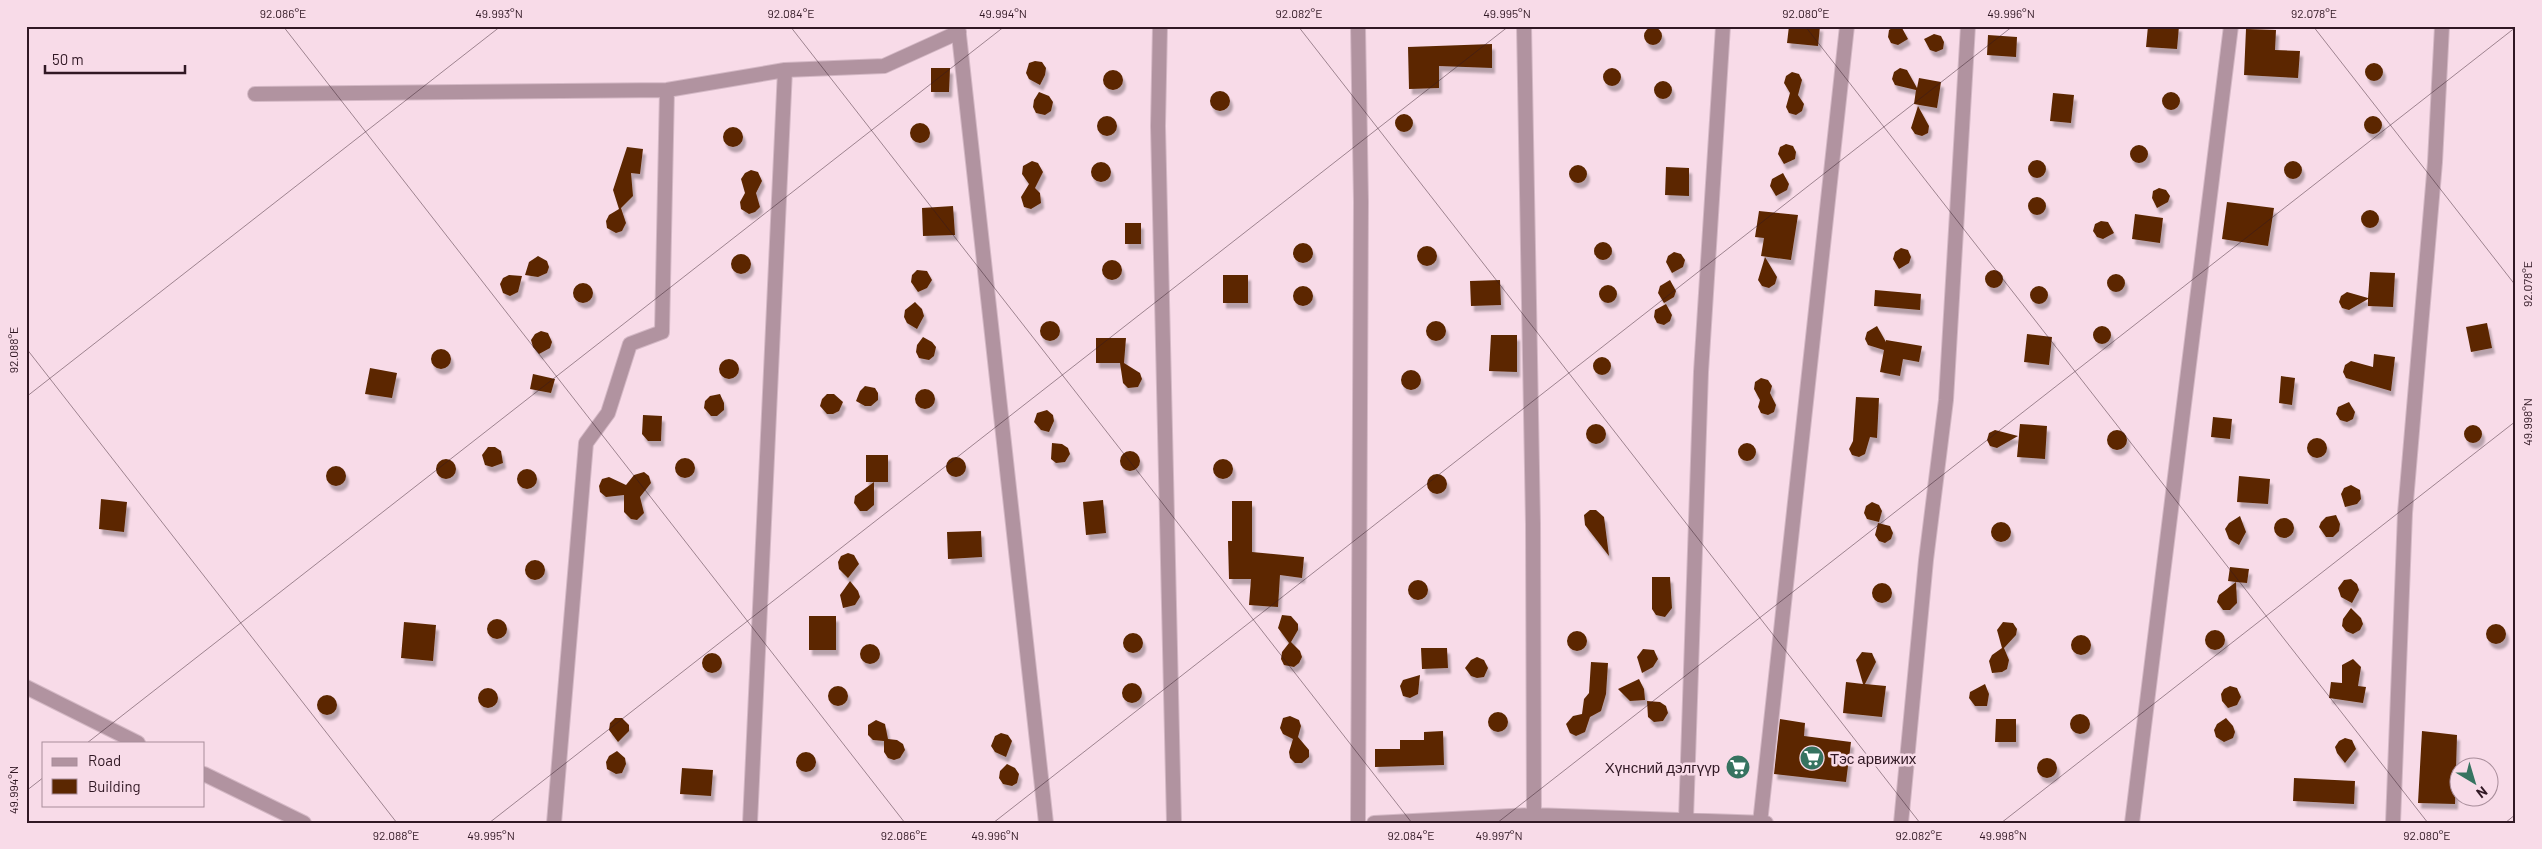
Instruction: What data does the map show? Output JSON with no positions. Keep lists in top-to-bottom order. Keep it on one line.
{"places":{"supermarket":["Тэс арвижих","Хүнсний дэлгүүр"]},"legend":["Road","Building"],"scale_bar":"50 m","north":"bottom right","coordinates":["92.086°E","49.993°N","92.084°E","49.994°N","92.082°E","49.995°N","92.080°E","49.996°N","92.078°E","92.088°E","49.998°N","49.997°N"]}
